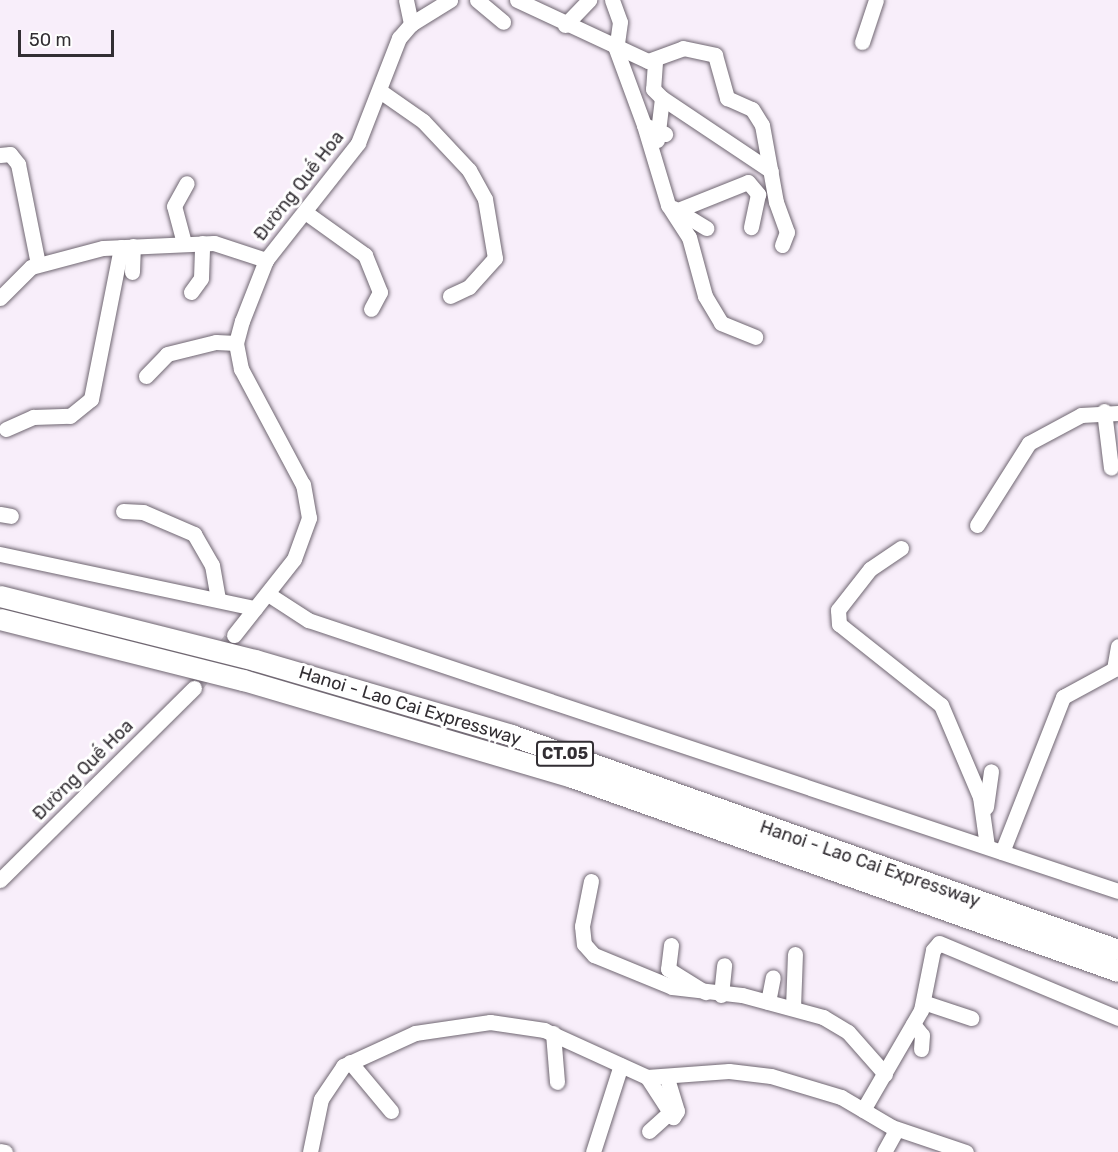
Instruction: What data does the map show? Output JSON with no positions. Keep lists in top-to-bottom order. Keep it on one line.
{"streets":{"highway":["Hanoi - Lao Cai Expressway","CT.05"],"street":["Đường Quế Hoa"]},"scale_bar":"50 m"}
